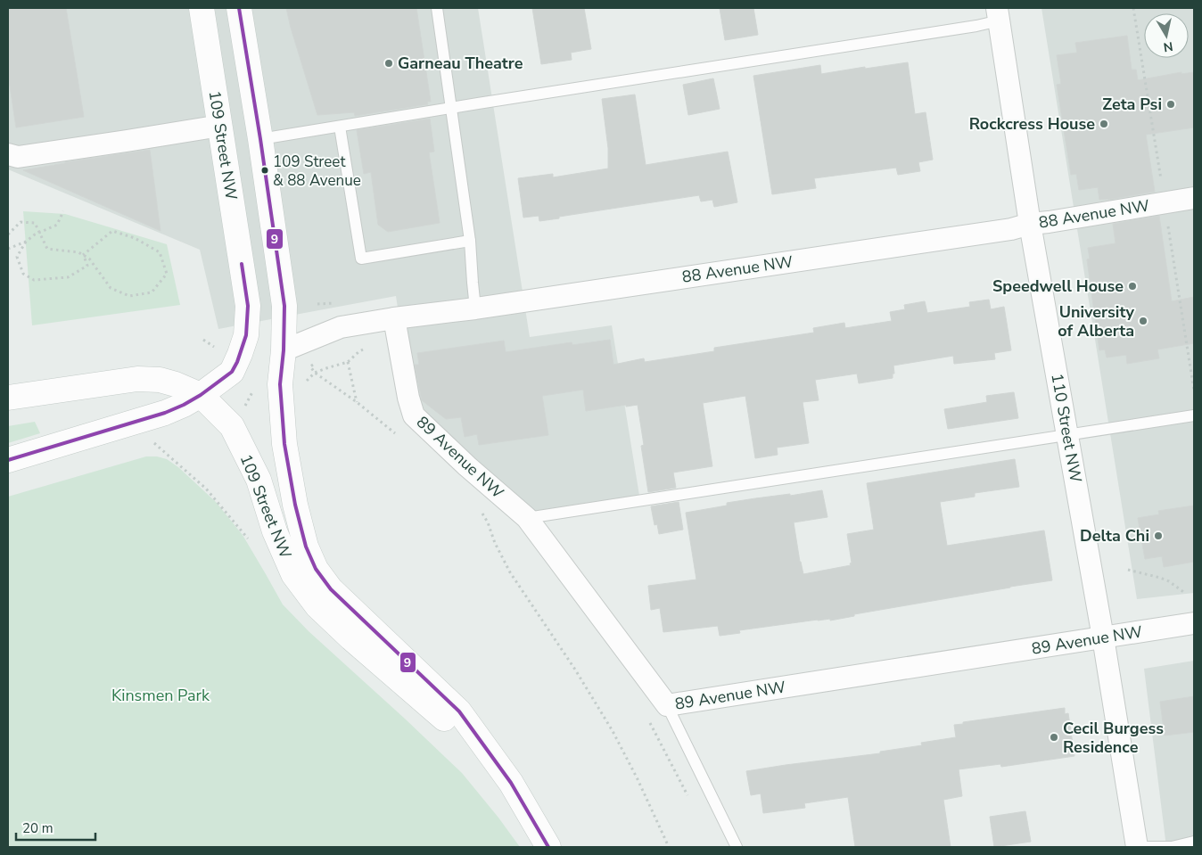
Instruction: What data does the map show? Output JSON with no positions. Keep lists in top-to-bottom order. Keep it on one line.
{"streets":{"main road":["109 Street NW"],"street":["88 Avenue NW","110 Street NW","89 Avenue NW"]},"crossings":[["109 Street NW","88 Avenue NW"],["88 Avenue NW","110 Street NW"],["88 Avenue NW","89 Avenue NW"],["110 Street NW","89 Avenue NW"]],"parks":["Kinsmen Park"],"places":["Garneau Theatre","Zeta Psi","Rockcress House","109 Street & 88 Avenue","Speedwell House","University of Alberta","Delta Chi","Cecil Burgess Residence"],"lines":["transit line 9"],"scale_bar":"20 m","north":"bottom"}
